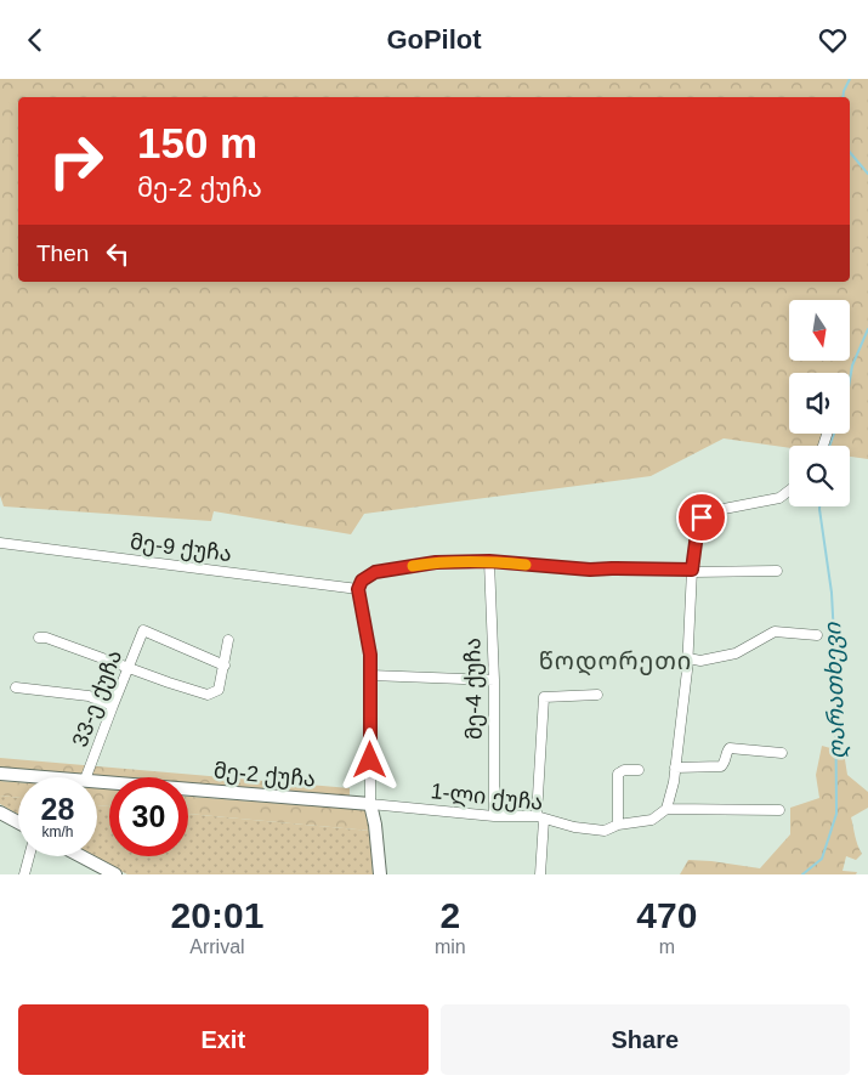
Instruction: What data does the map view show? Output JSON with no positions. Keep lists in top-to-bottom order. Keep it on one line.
{"streets":{"main road":["მე-2 ქუჩა"],"street":["მე-9 ქუჩა","მე-4 ქუჩა","33-ე ქუჩა","1-ლი ქუჩა"]},"crossings":[["მე-4 ქუჩა","1-ლი ქუჩა"],["მე-2 ქუჩა","1-ლი ქუჩა"]],"districts":["წოდორეთი"],"water":["ღარათხევი"],"north":"bottom","page":{"header":"GoPilot","turn":["150 m","მე-2 ქუჩა"],"then":"Then","speed":"28 km/h","limit":"30","eta":["20:01","Arrival","2","min","470","m"],"buttons":["Exit","Share"]}}
